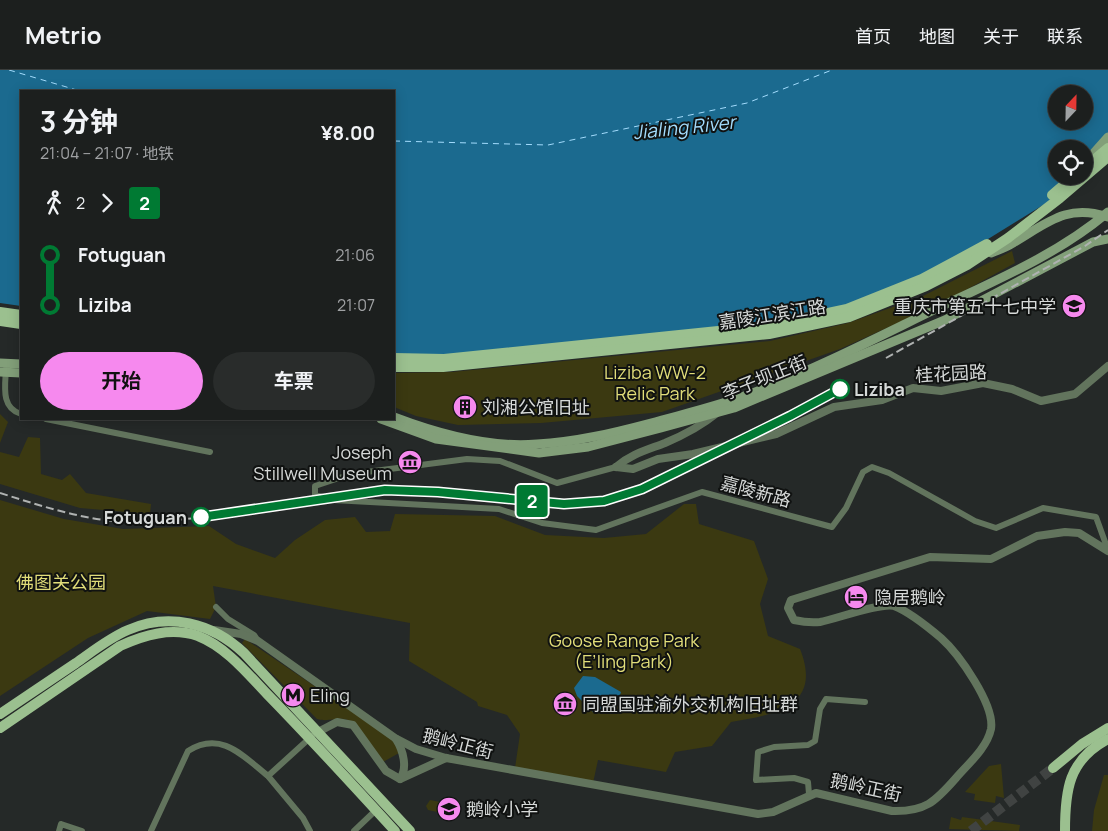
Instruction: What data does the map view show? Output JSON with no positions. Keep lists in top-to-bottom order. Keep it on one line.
{"streets":{"main road":["嘉陵江滨江路","李子坝正街"],"street":["桂花园路","嘉陵新路","鹅岭正街"]},"crossings":[["桂花园路","嘉陵新路"],["李子坝正街","嘉陵新路"],["嘉陵新路","鹅岭正街"]],"water":["Jialing River"],"parks":["Liziba WW-2 Relic Park","佛图关公园","Goose Range Park (E’ling Park)"],"places":{"school or university":["重庆市第五十七中学","鹅岭小学"],"other":["Liziba","Fotuguan"],"building":["刘湘公馆旧址"],"museum":["Joseph Stillwell Museum","同盟国驻渝外交机构旧址群"],"hotel":["隐居鹅岭"],"metro station":["Eling"]},"lines":["metro line 2"],"north":"top","page":{"header":"Metrio","nav":["首页","地图","关于","联系"],"on_map":"2","heading":["3 分钟","21:04 – 21:07 · 地铁","¥8.00"],"legs":["2","2"],"list":[{"name":"Fotuguan","value":"21:06"},{"name":"Liziba","value":"21:07"}],"buttons":["开始","车票"]}}
